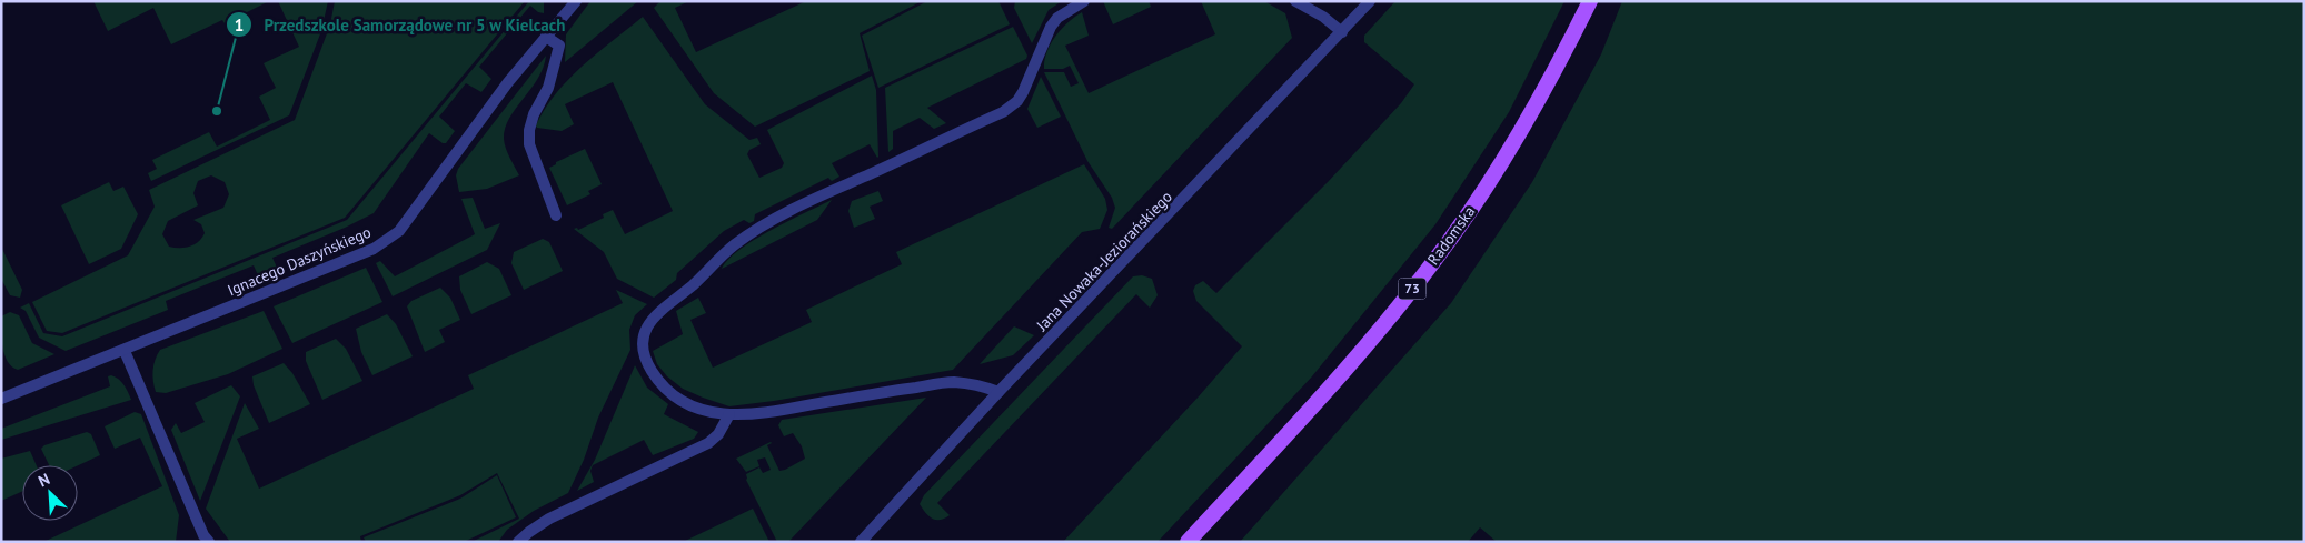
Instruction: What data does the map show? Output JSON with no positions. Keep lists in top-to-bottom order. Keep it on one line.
{"streets":{"main road":["Radomska","73"],"street":["Ignacego Daszyńskiego","Jana Nowaka-Jeziorańskiego"]},"places":["Przedszkole Samorządowe nr 5 w Kielcach"],"north":"top left"}
